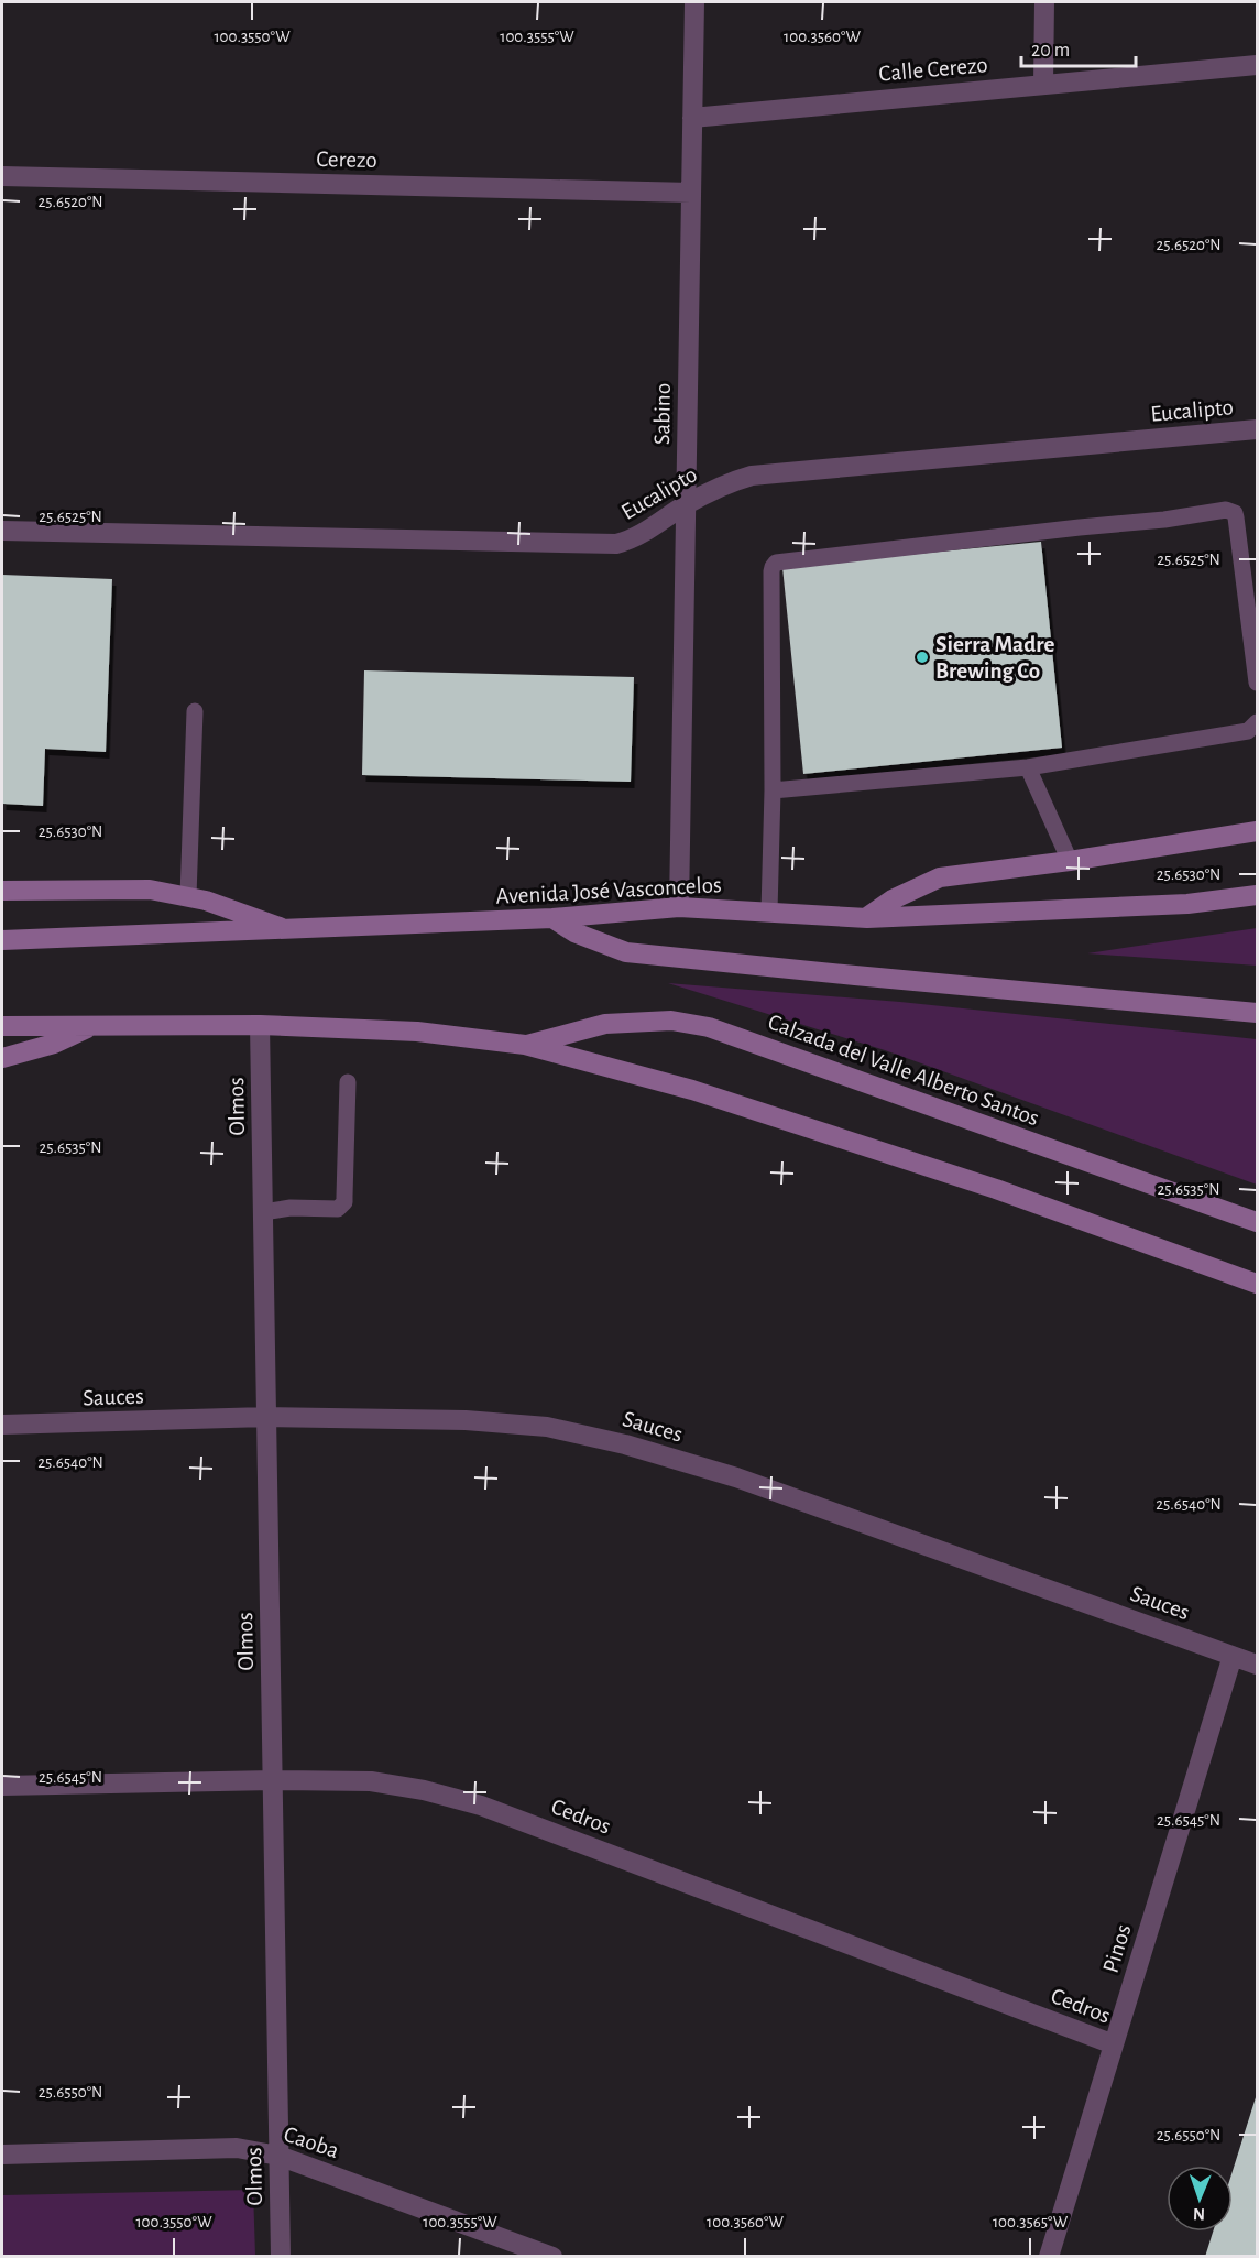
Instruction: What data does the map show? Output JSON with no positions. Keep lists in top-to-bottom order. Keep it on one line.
{"streets":{"main road":["Avenida José Vasconcelos","Calzada del Valle Alberto Santos"],"street":["Calle Cerezo","Cerezo","Eucalipto","Sabino","Olmos","Sauces","Cedros","Pinos","Caoba"]},"crossings":[["Calle Cerezo","Sabino"],["Cerezo","Sabino"],["Eucalipto","Sabino"],["Sabino","Avenida José Vasconcelos"],["Olmos","Sauces"],["Olmos","Cedros"],["Olmos","Caoba"],["Sauces","Pinos"],["Cedros","Pinos"]],"places":["Sierra Madre Brewing Co"],"scale_bar":"20 m","north":"bottom","coordinates":["100.3550°W","100.3555°W","100.3560°W","25.6520°N","25.6525°N","25.6530°N","25.6535°N","25.6540°N","25.6545°N","25.6550°N","100.3565°W"]}
